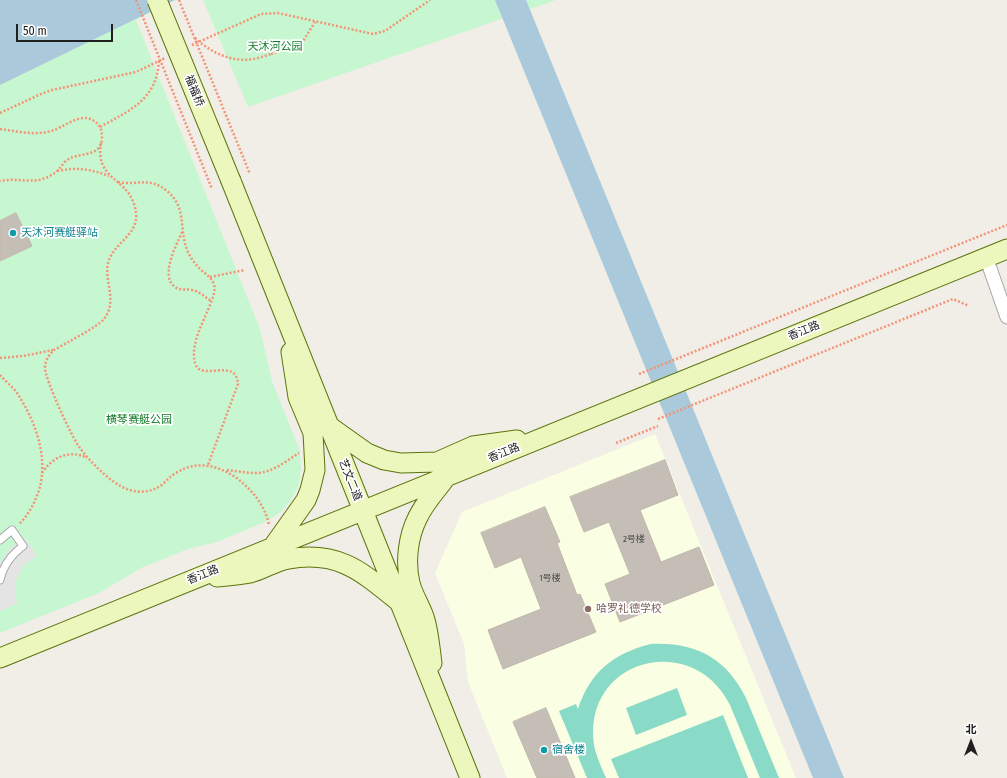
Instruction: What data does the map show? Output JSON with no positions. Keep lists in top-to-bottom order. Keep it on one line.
{"streets":{"main road":["福福桥","香江路","艺文二道"]},"crossings":[["福福桥","艺文二道"],["香江路","艺文二道"]],"parks":["天沐河公园","横琴赛艇公园"],"places":["天沐河赛艇驿站","哈罗礼德学校","宿舍楼"],"house_numbers":["2号楼","1号楼"],"scale_bar":"50 m","north":"top"}
